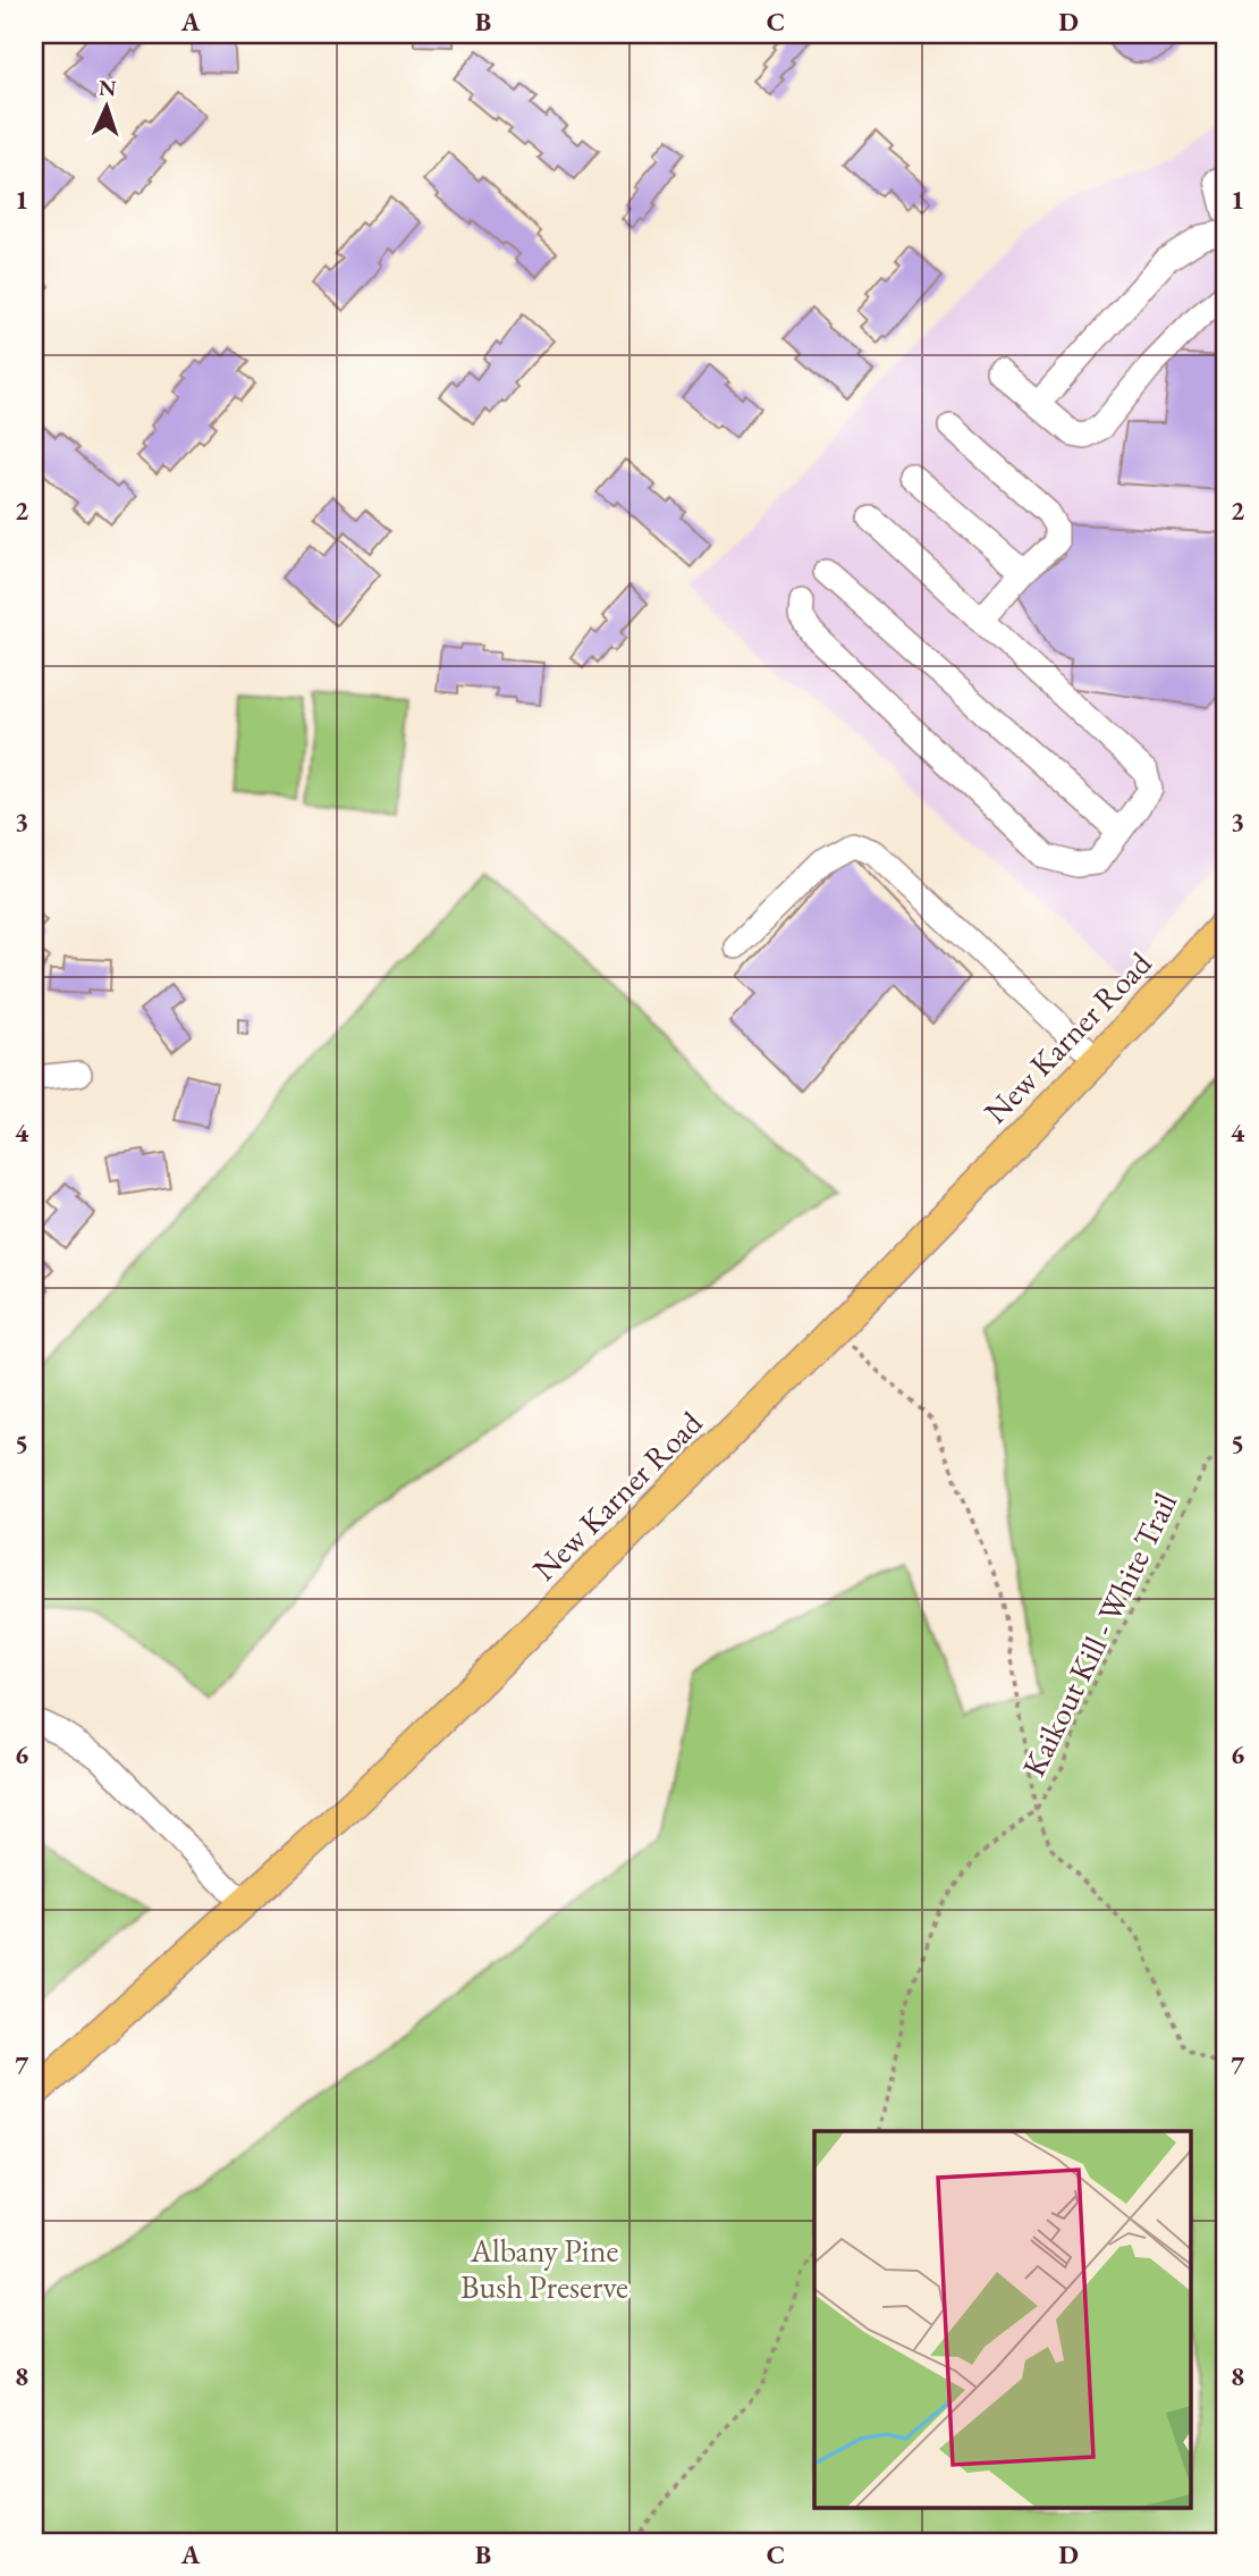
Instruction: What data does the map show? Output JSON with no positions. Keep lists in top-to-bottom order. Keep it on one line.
{"streets":{"main road":["New Karner Road"],"path":["Kaikout Kill - White Trail"]},"parks":["Albany Pine Bush Preserve"],"north":"top","grid":{"columns":["A","B","C","D"],"rows":["1","2","3","4","5","6","7","8"]}}
